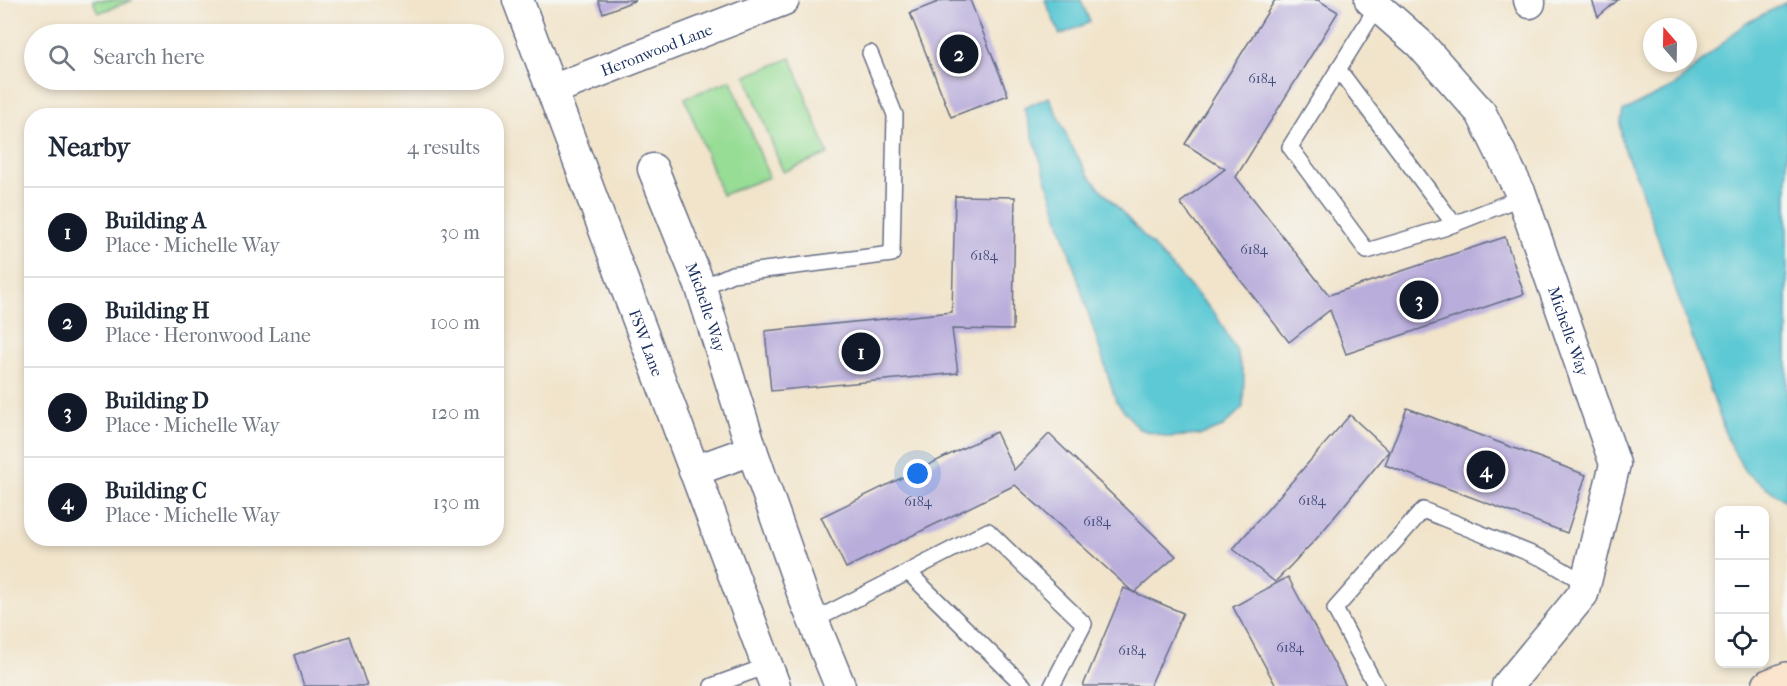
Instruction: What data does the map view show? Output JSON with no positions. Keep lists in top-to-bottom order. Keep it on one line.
{"streets":{"street":["Heronwood Lane","Michelle Way","FSW Lane"]},"crossings":[["Heronwood Lane","FSW Lane"]],"house_numbers":["6184","6184","6184","6184","6184","6184","6184","6184"],"north":"top","page":{"search":"Search here","pins":["2","3","1","4"],"heading":["Nearby","4 results"],"list":[{"mark":"1","name":"Building A","note":"Place · Michelle Way","value":"30 m"},{"mark":"2","name":"Building H","note":"Place · Heronwood Lane","value":"100 m"},{"mark":"3","name":"Building D","note":"Place · Michelle Way","value":"120 m"},{"mark":"4","name":"Building C","note":"Place · Michelle Way","value":"130 m"}],"map_buttons":["+","−"]}}
